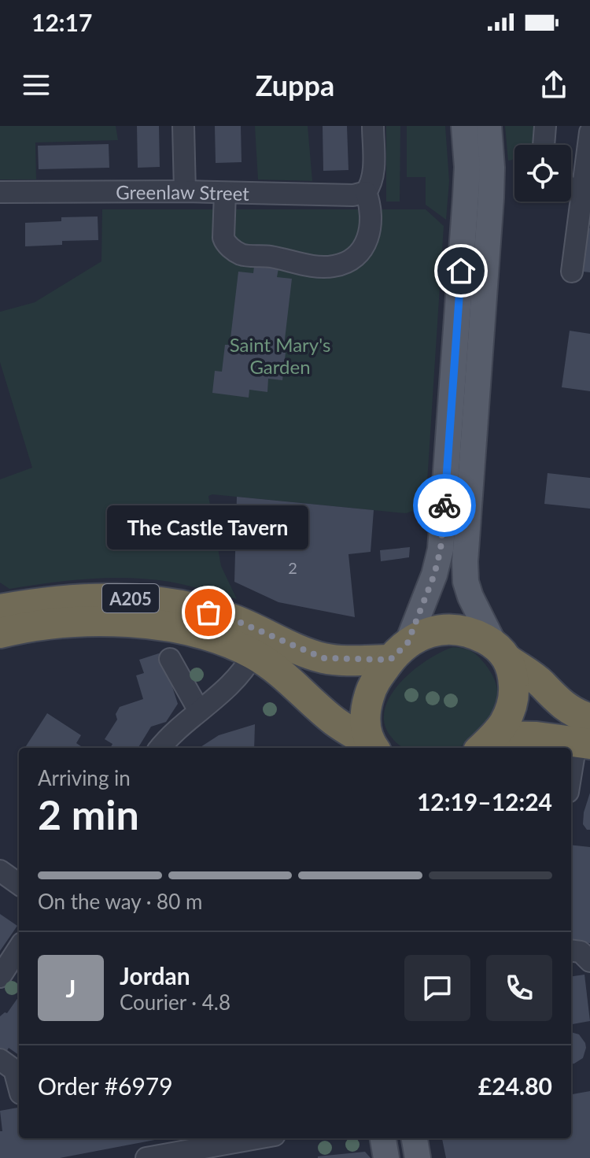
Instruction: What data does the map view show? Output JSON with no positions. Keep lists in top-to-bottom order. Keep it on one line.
{"streets":{"highway":["A205"],"street":["Greenlaw Street"]},"parks":["Saint Mary's Garden"],"places":["The Castle Tavern"],"house_numbers":["2"],"page":{"status":"12:17","header":"Zuppa","bubble":"The Castle Tavern","heading":["2 min","Arriving in","12:19–12:24"],"panel":["Jordan","Courier · 4.8","Order #6979","£24.80"],"bar":"On the way · 80 m","round":"J"}}
